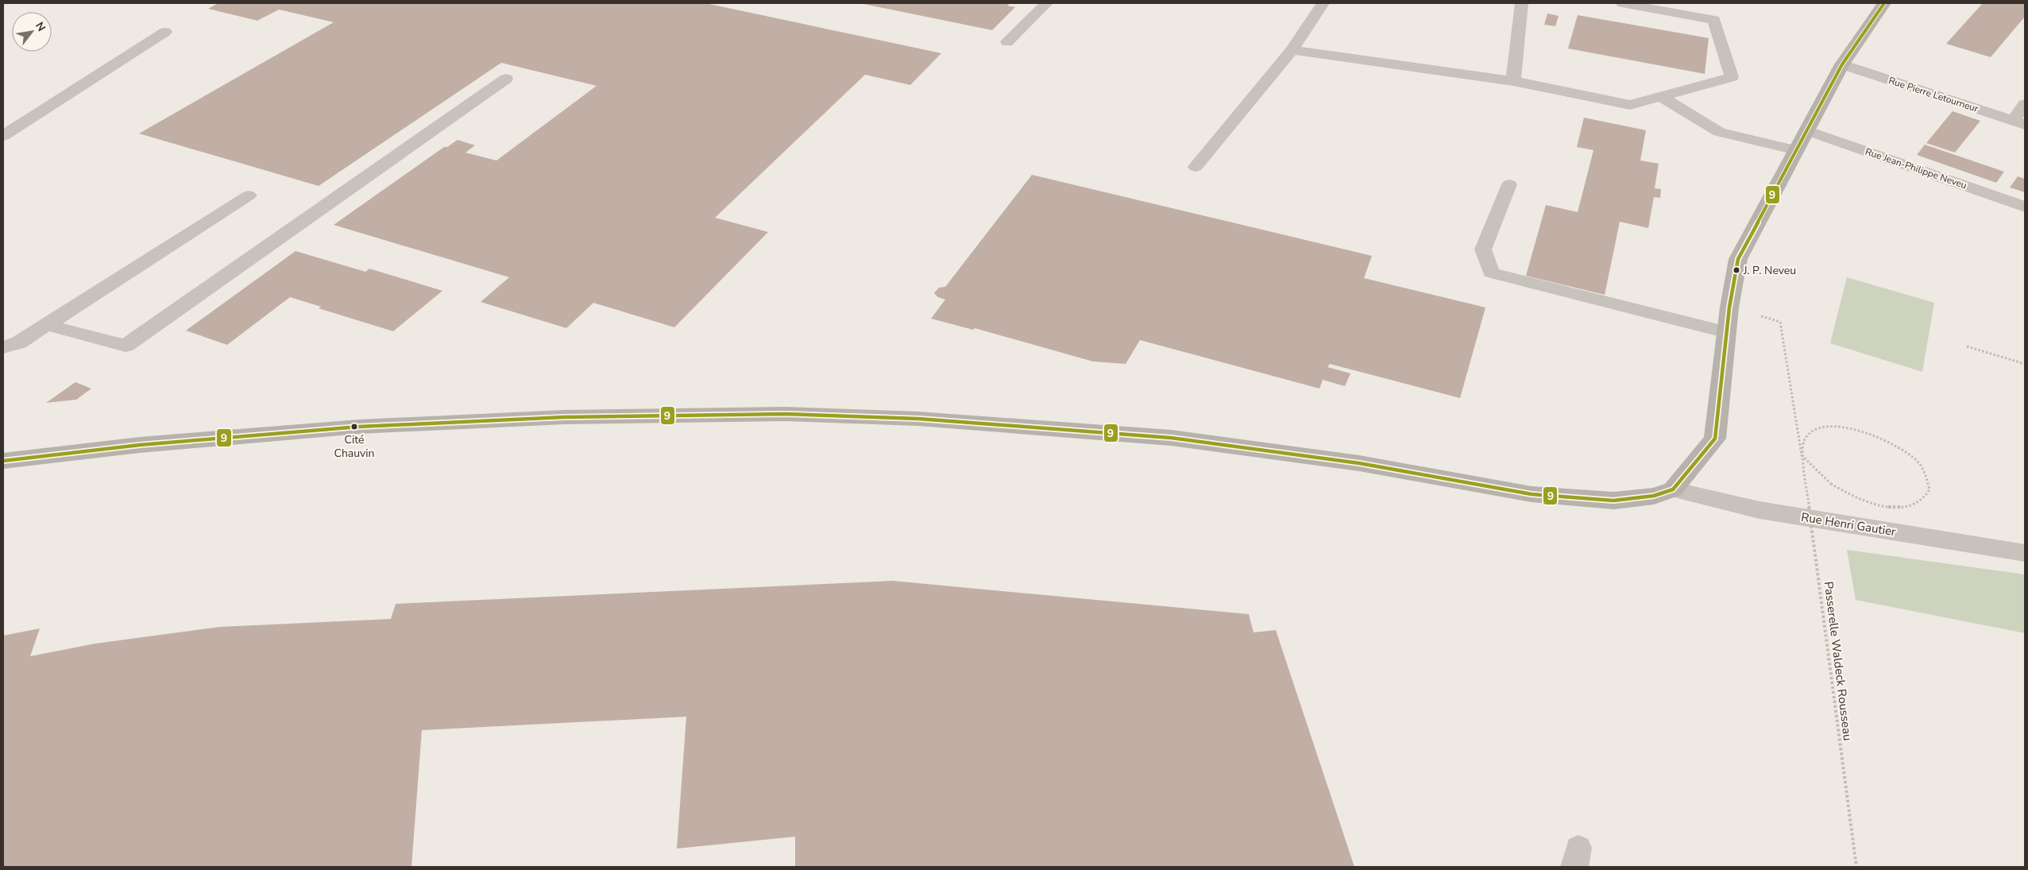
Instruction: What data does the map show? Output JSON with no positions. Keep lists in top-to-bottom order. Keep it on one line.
{"streets":{"street":["Rue Pierre Letourneur","Rue Jean-Philippe Neveu","Rue Henri Gautier"],"path":["Passerelle Waldeck Rousseau"]},"places":["J. P. Neveu","Cité Chauvin"],"lines":["transit line 9"],"north":"top right"}
